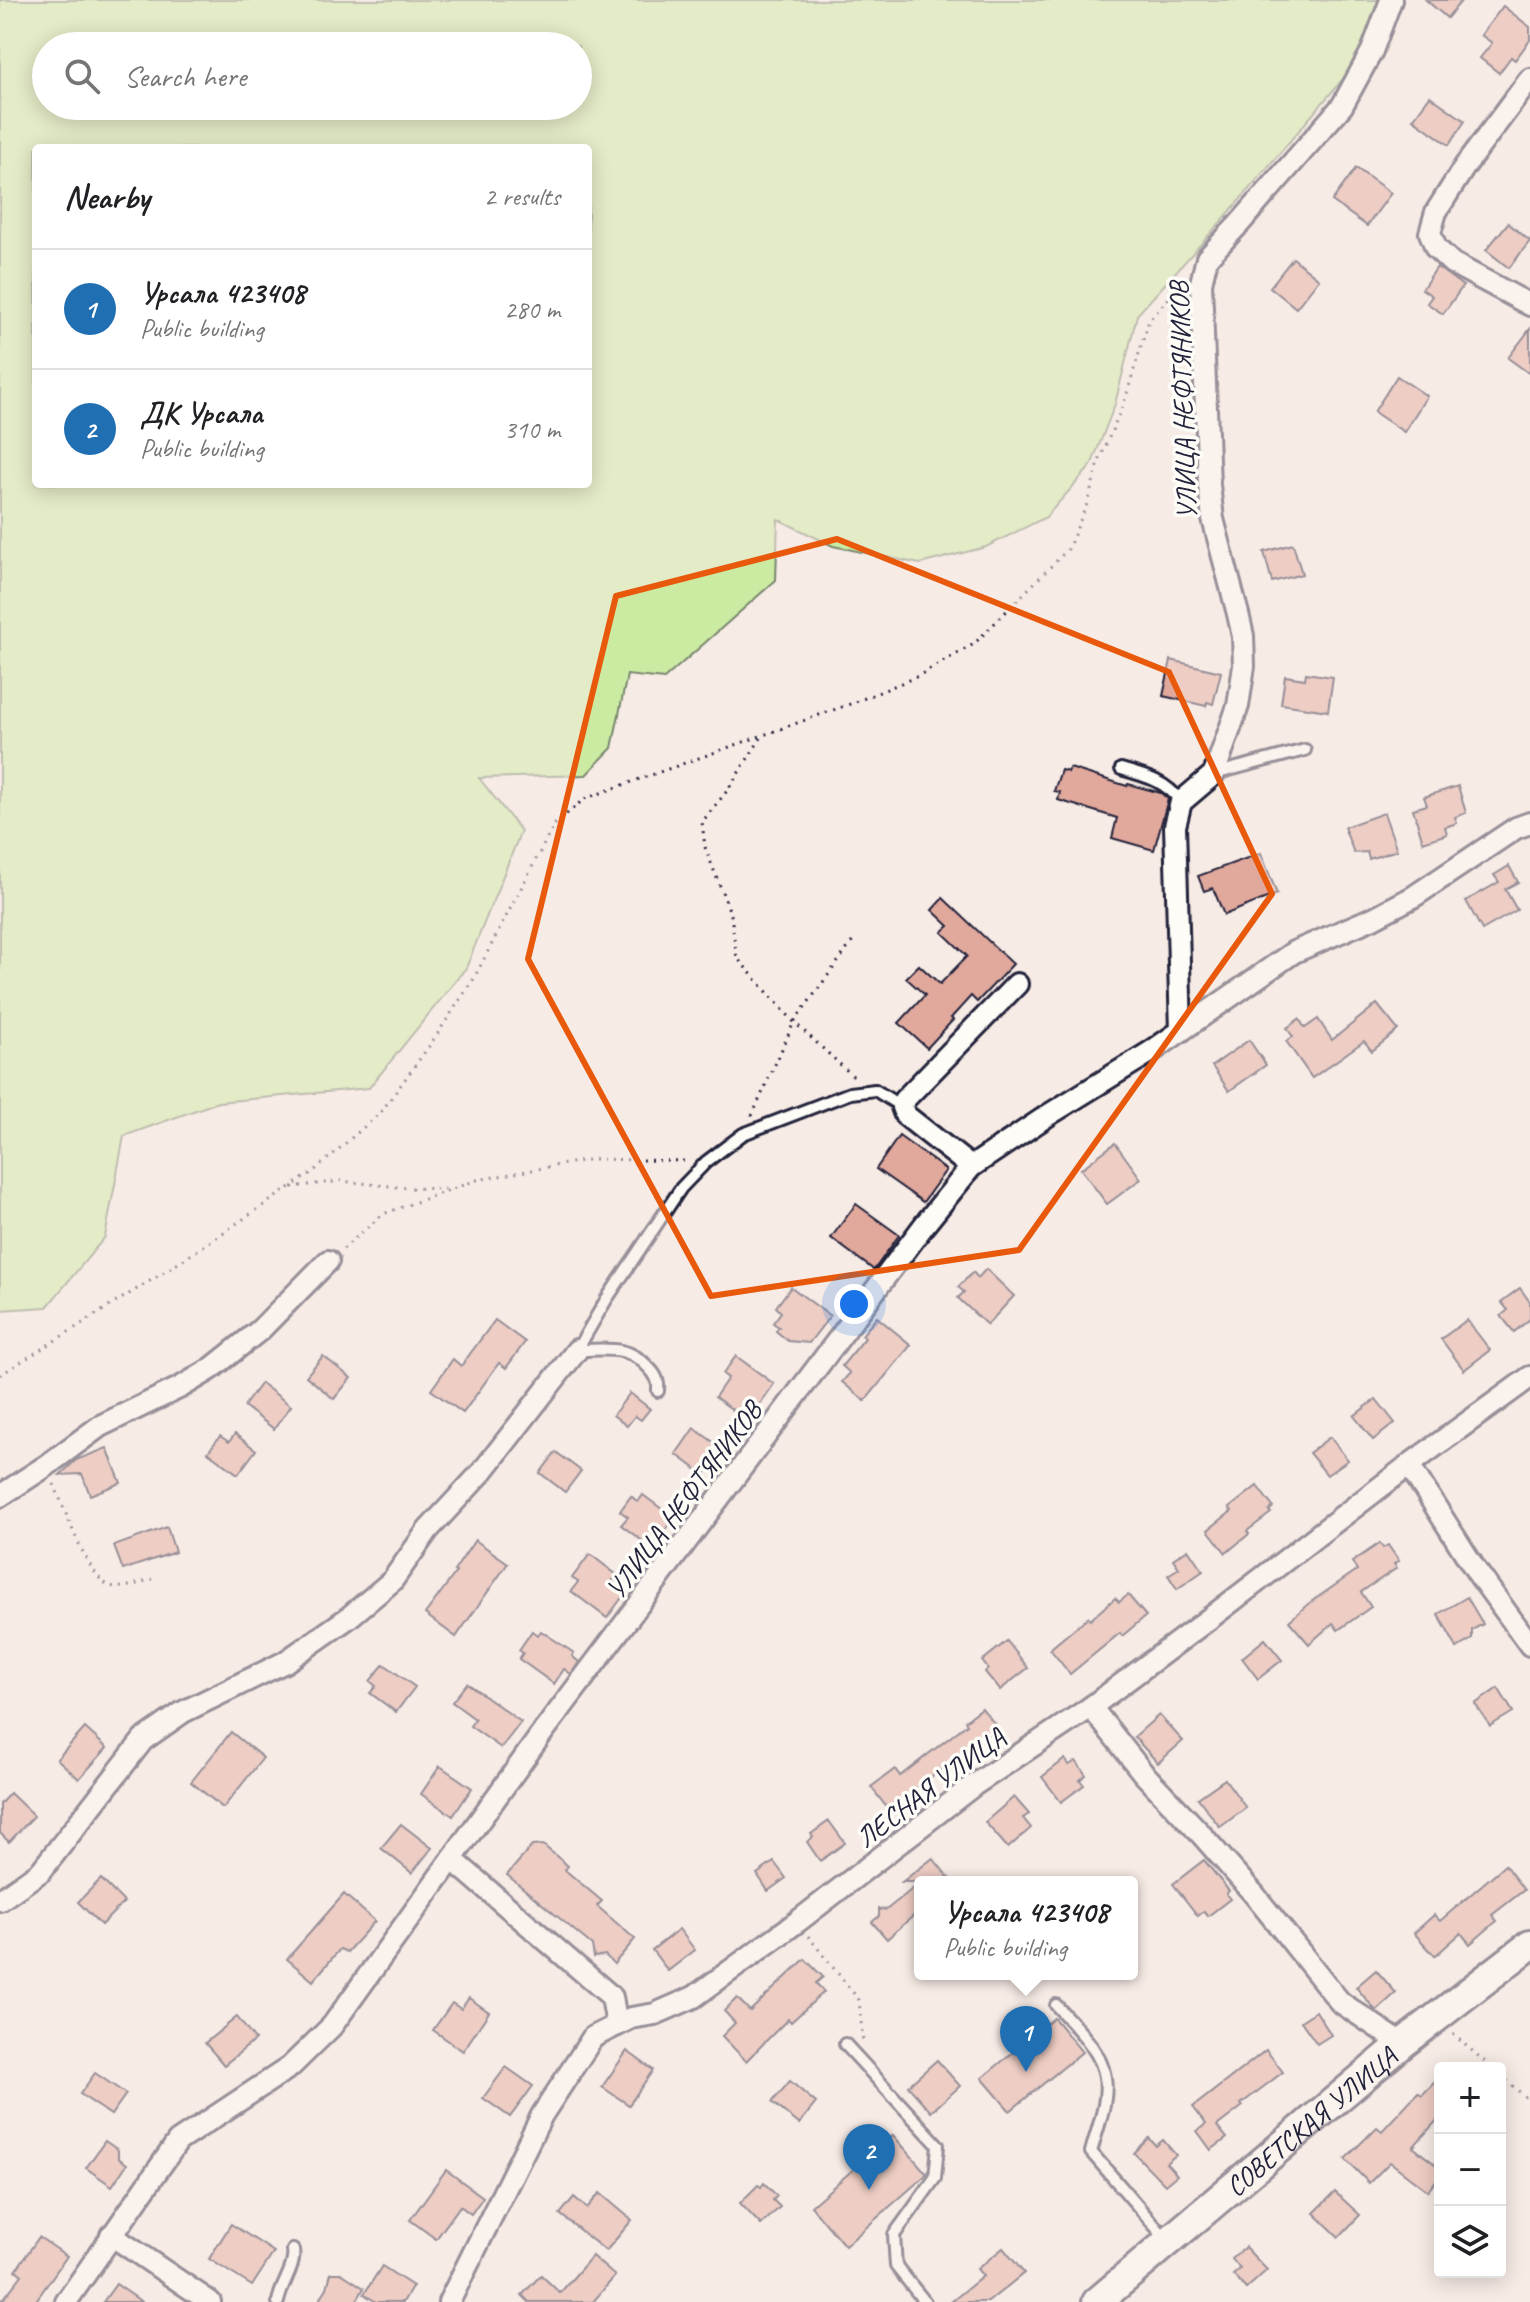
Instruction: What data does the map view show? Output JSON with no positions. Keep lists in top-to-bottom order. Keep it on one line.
{"streets":{"street":["УЛИЦА НЕФТЯНИКОВ","ЛЕСНАЯ УЛИЦА","СОВЕТСКАЯ УЛИЦА"]},"page":{"search":"Search here","heading":["Nearby","2 results"],"list":[{"mark":"1","name":"Урсала 423408","note":"Public building","value":"280 m"},{"mark":"2","name":"ДК Урсала","note":"Public building","value":"310 m"}],"popup":["Урсала 423408","Public building"],"pins":["1","2"],"map_buttons":["+","−"]}}
